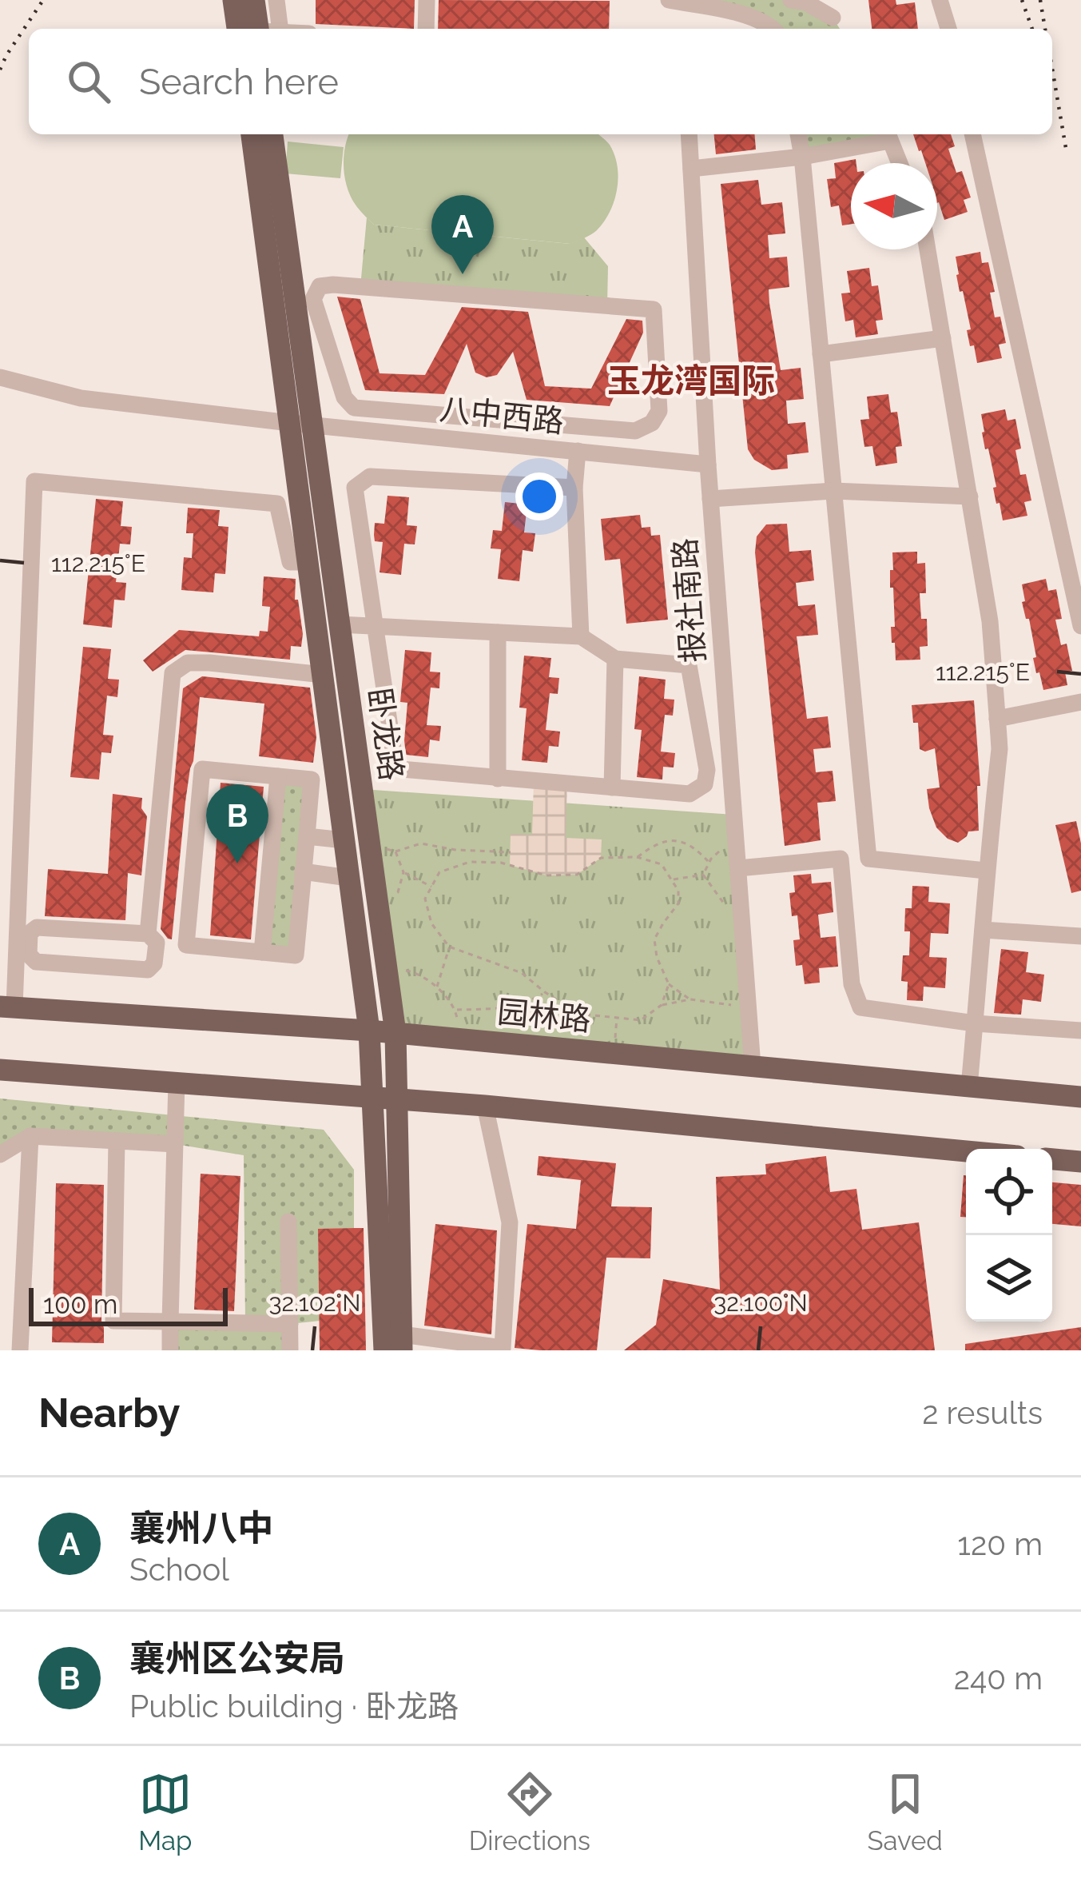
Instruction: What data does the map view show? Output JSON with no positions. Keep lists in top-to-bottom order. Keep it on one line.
{"streets":{"main road":["卧龙路","园林路"],"street":["八中西路","报社南路"]},"crossings":[["八中西路","报社南路"],["八中西路","卧龙路"],["报社南路","园林路"],["卧龙路","园林路"]],"districts":["玉龙湾国际"],"scale_bar":"100 m","north":"left","page":{"search":"Search here","pins":["A","B"],"scale":"100 m","heading":["Nearby","2 results"],"list":[{"mark":"A","name":"襄州八中","note":"School","value":"120 m"},{"mark":"B","name":"襄州区公安局","note":"Public building · 卧龙路","value":"240 m"}],"nav":["Map","Directions","Saved"]},"coordinates":["112.215°E","32.102°N","32.100°N"]}
